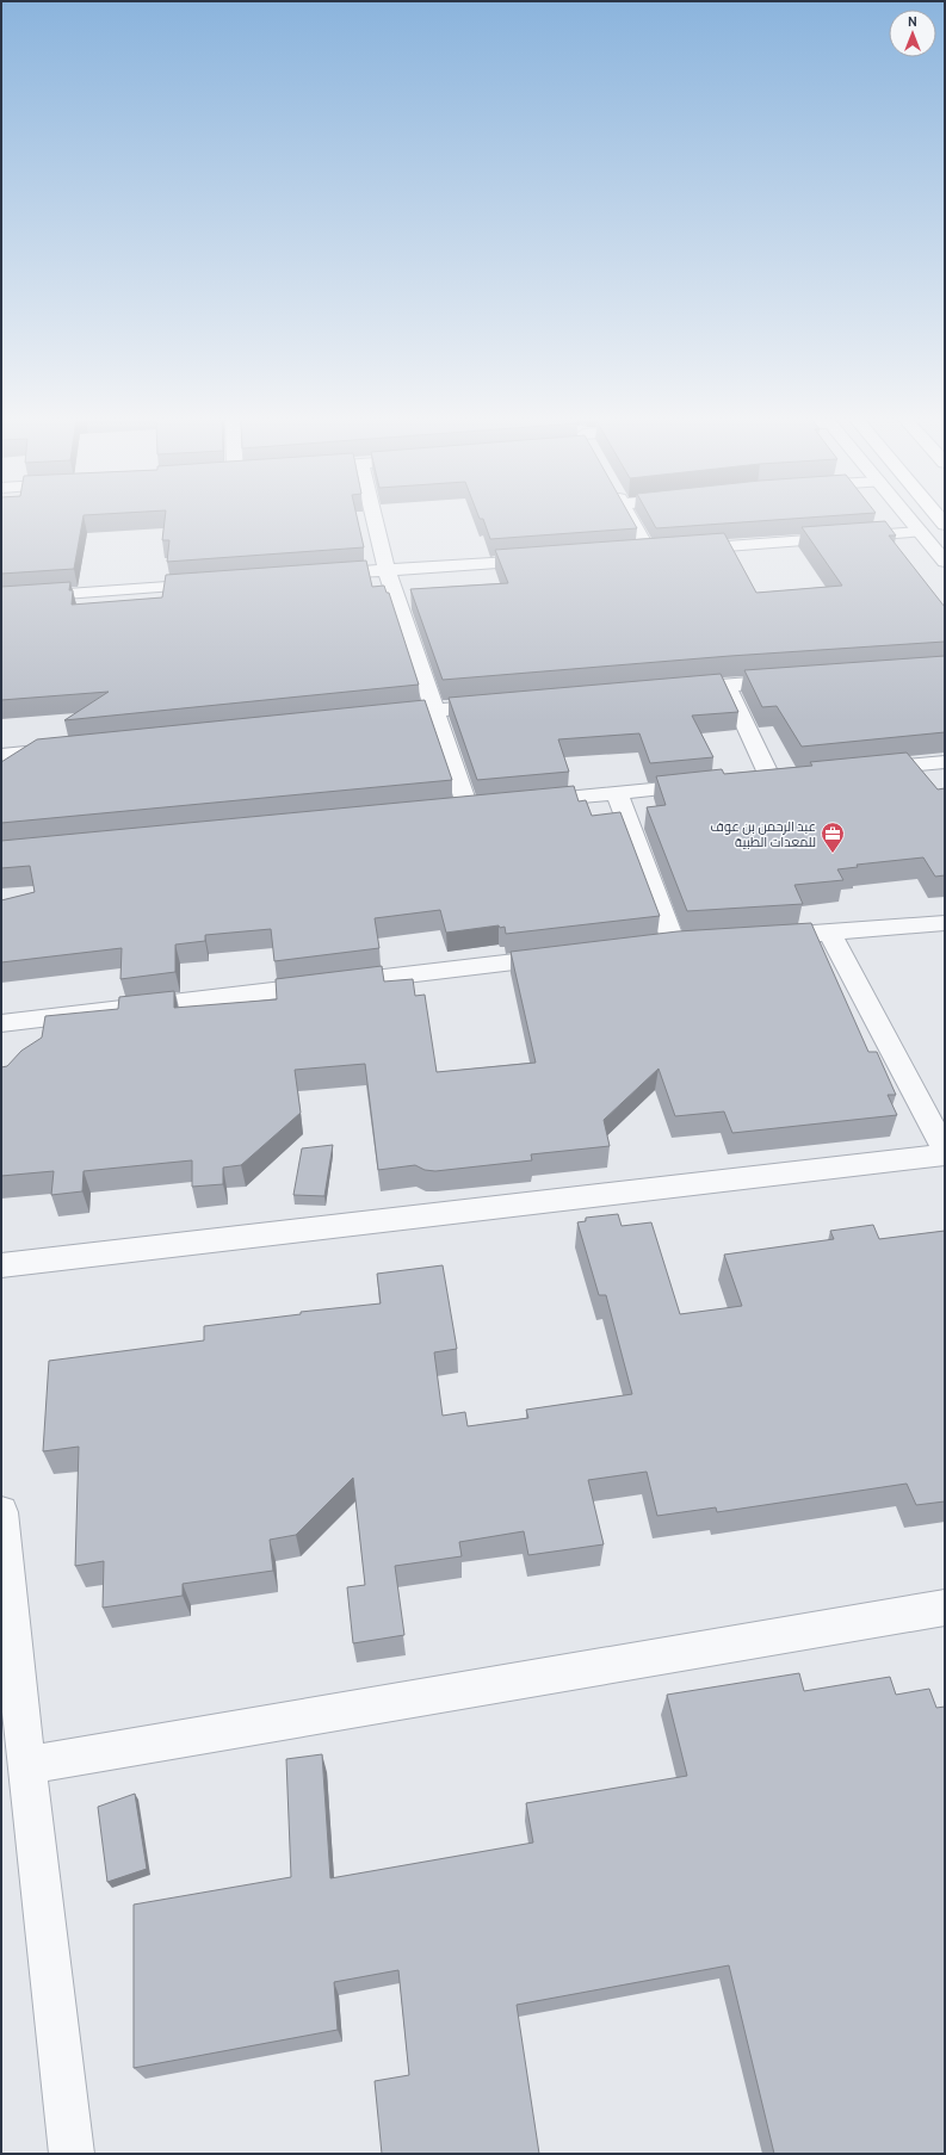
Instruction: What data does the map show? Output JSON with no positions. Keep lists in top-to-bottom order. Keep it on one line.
{"places":{"office":["عبد الرحمن بن عوف للمعدات الطبية"]},"north":"top"}
